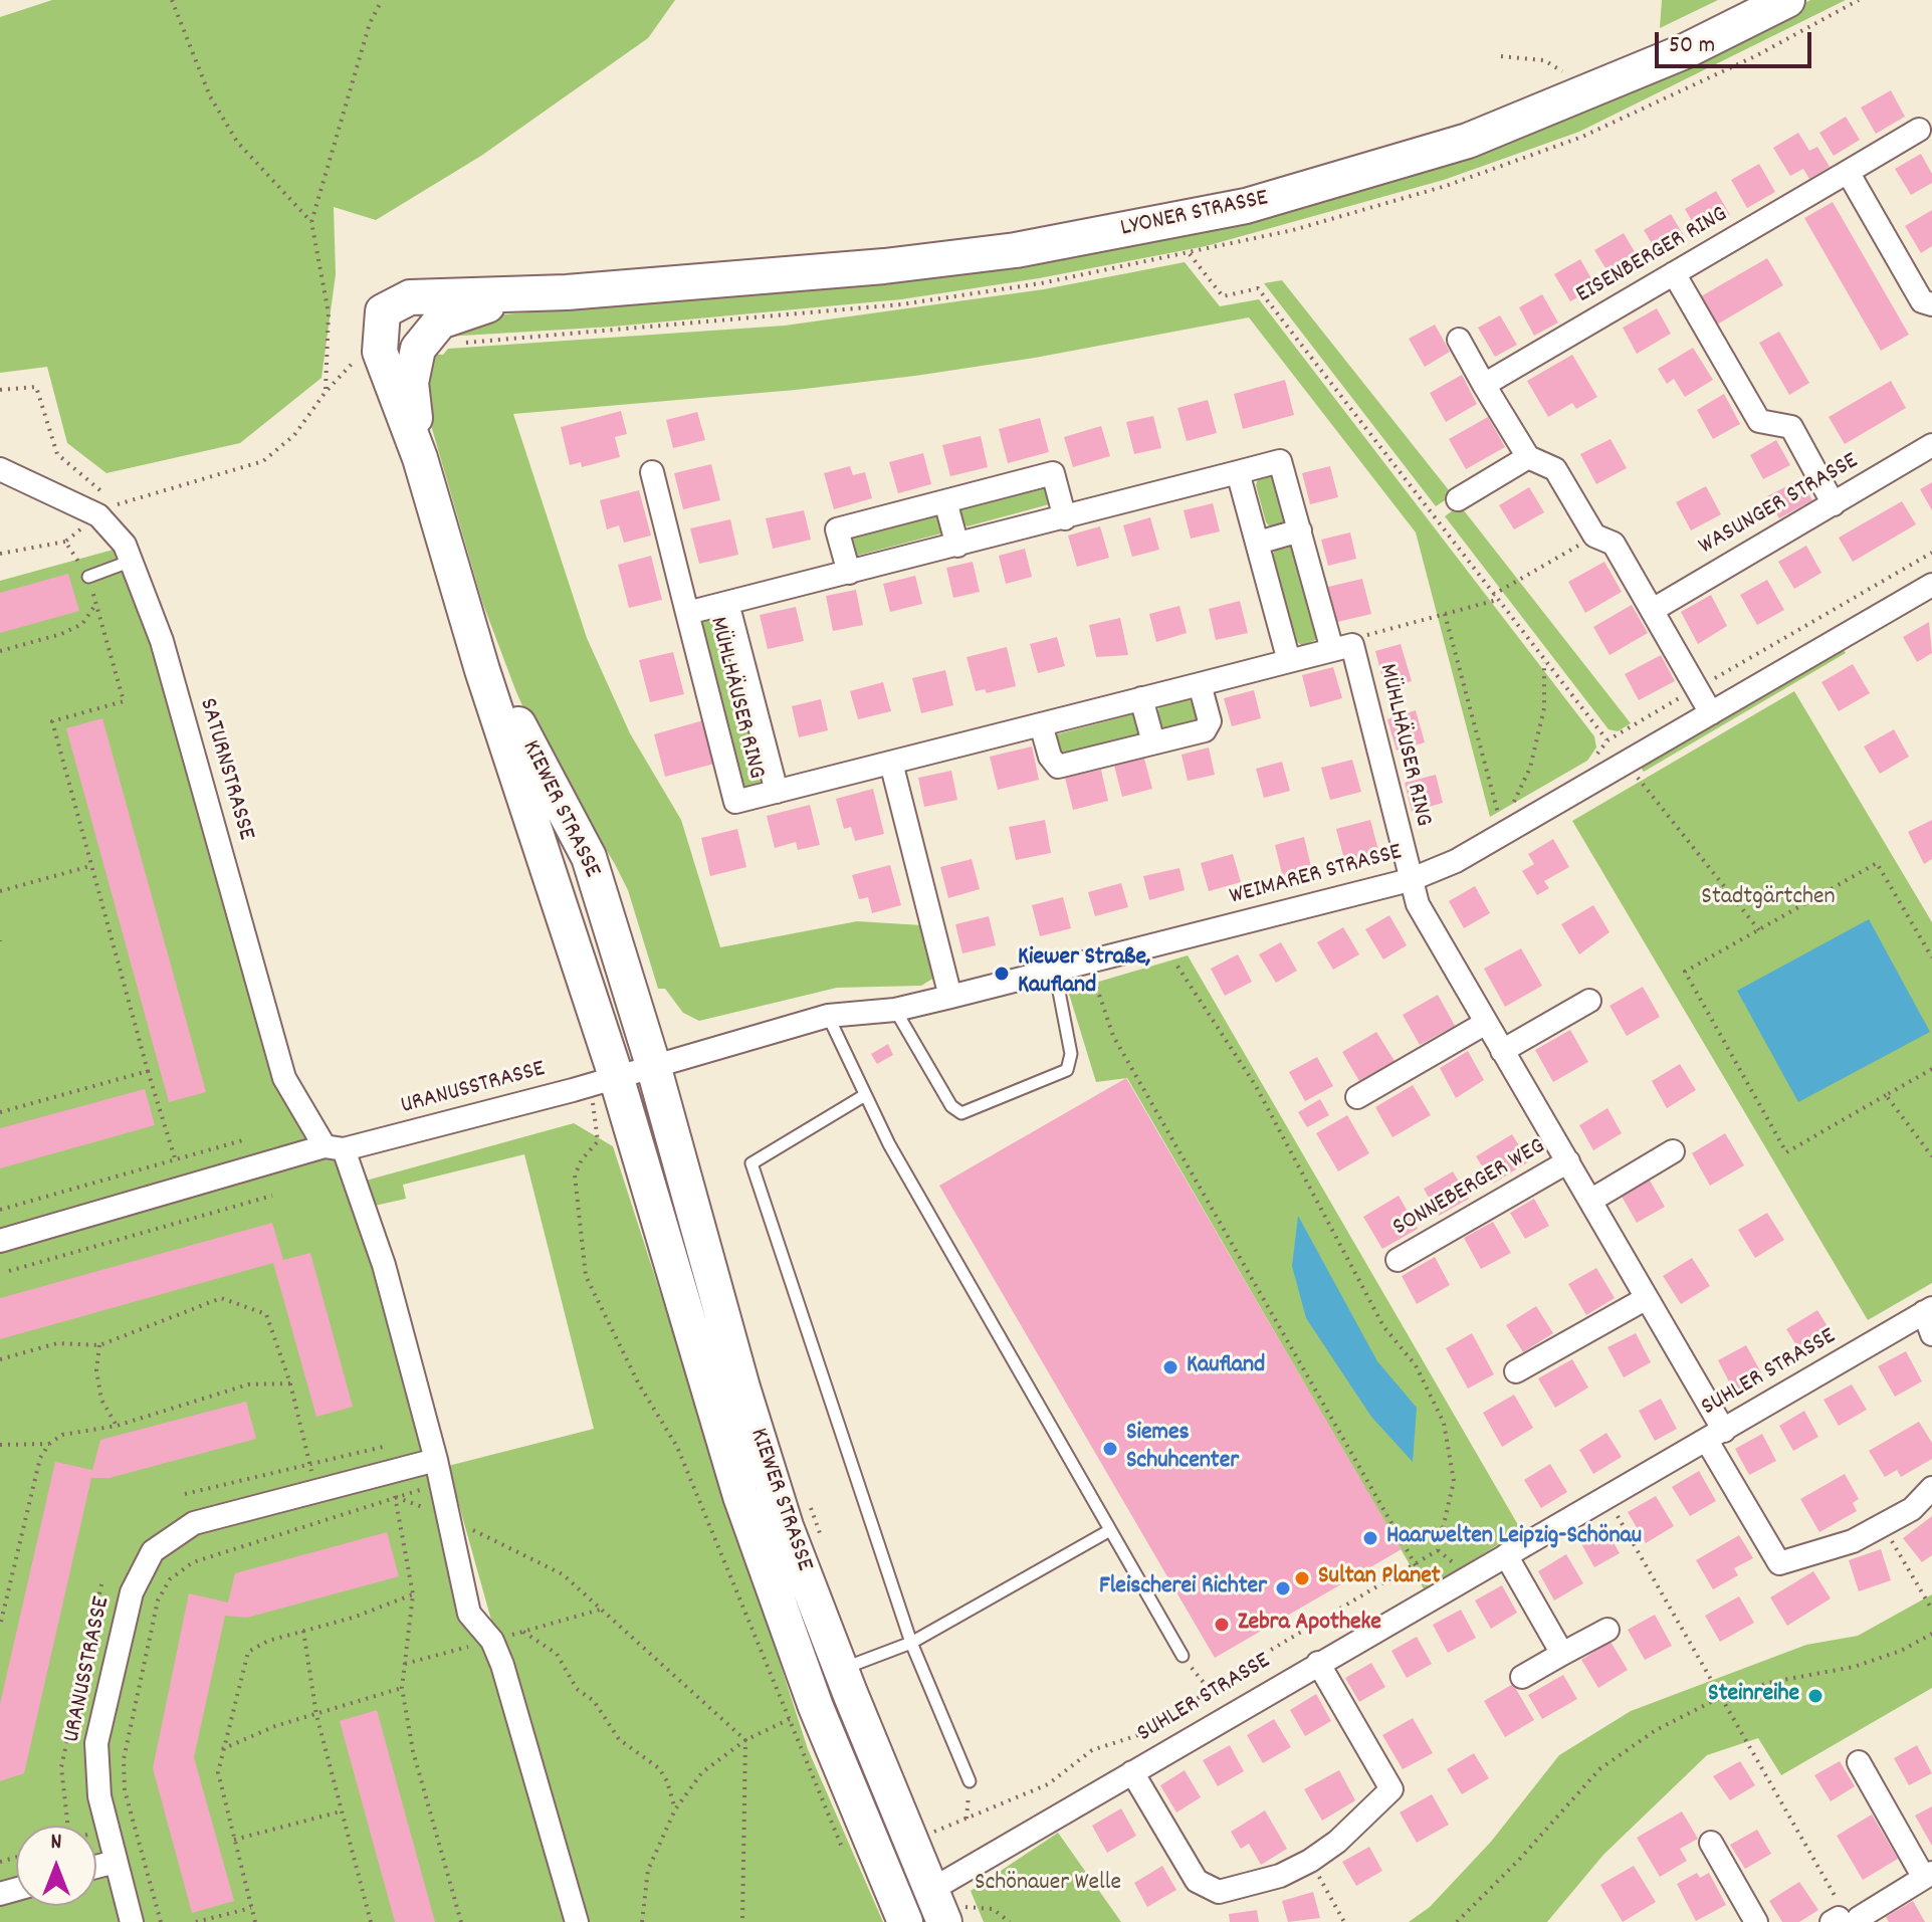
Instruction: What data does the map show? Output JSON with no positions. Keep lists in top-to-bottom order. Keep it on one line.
{"streets":{"main road":["LYONER STRASSE","KIEWER STRASSE"],"street":["EISENBERGER RING","WASUNGER STRASSE","MÜHLHÄUSER RING","SATURNSTRASSE","WEIMARER STRASSE","URANUSSTRASSE","SONNEBERGER WEG","SUHLER STRASSE"]},"crossings":[["LYONER STRASSE","KIEWER STRASSE"],["MÜHLHÄUSER RING","WEIMARER STRASSE"],["MÜHLHÄUSER RING","SONNEBERGER WEG"],["SATURNSTRASSE","URANUSSTRASSE"],["KIEWER STRASSE","WEIMARER STRASSE"],["KIEWER STRASSE","URANUSSTRASSE"],["KIEWER STRASSE","SUHLER STRASSE"],["WEIMARER STRASSE","SONNEBERGER WEG"],["SONNEBERGER WEG","SUHLER STRASSE"]],"parks":["Stadtgärtchen","Schönauer Welle"],"places":["Kiewer Straße, Kaufland","Kaufland","Siemes Schuhcenter","Haarwelten Leipzig-Schönau","Sultan Planet","Fleischerei Richter","Zebra Apotheke","Steinreihe"],"scale_bar":"50 m","north":"top"}
